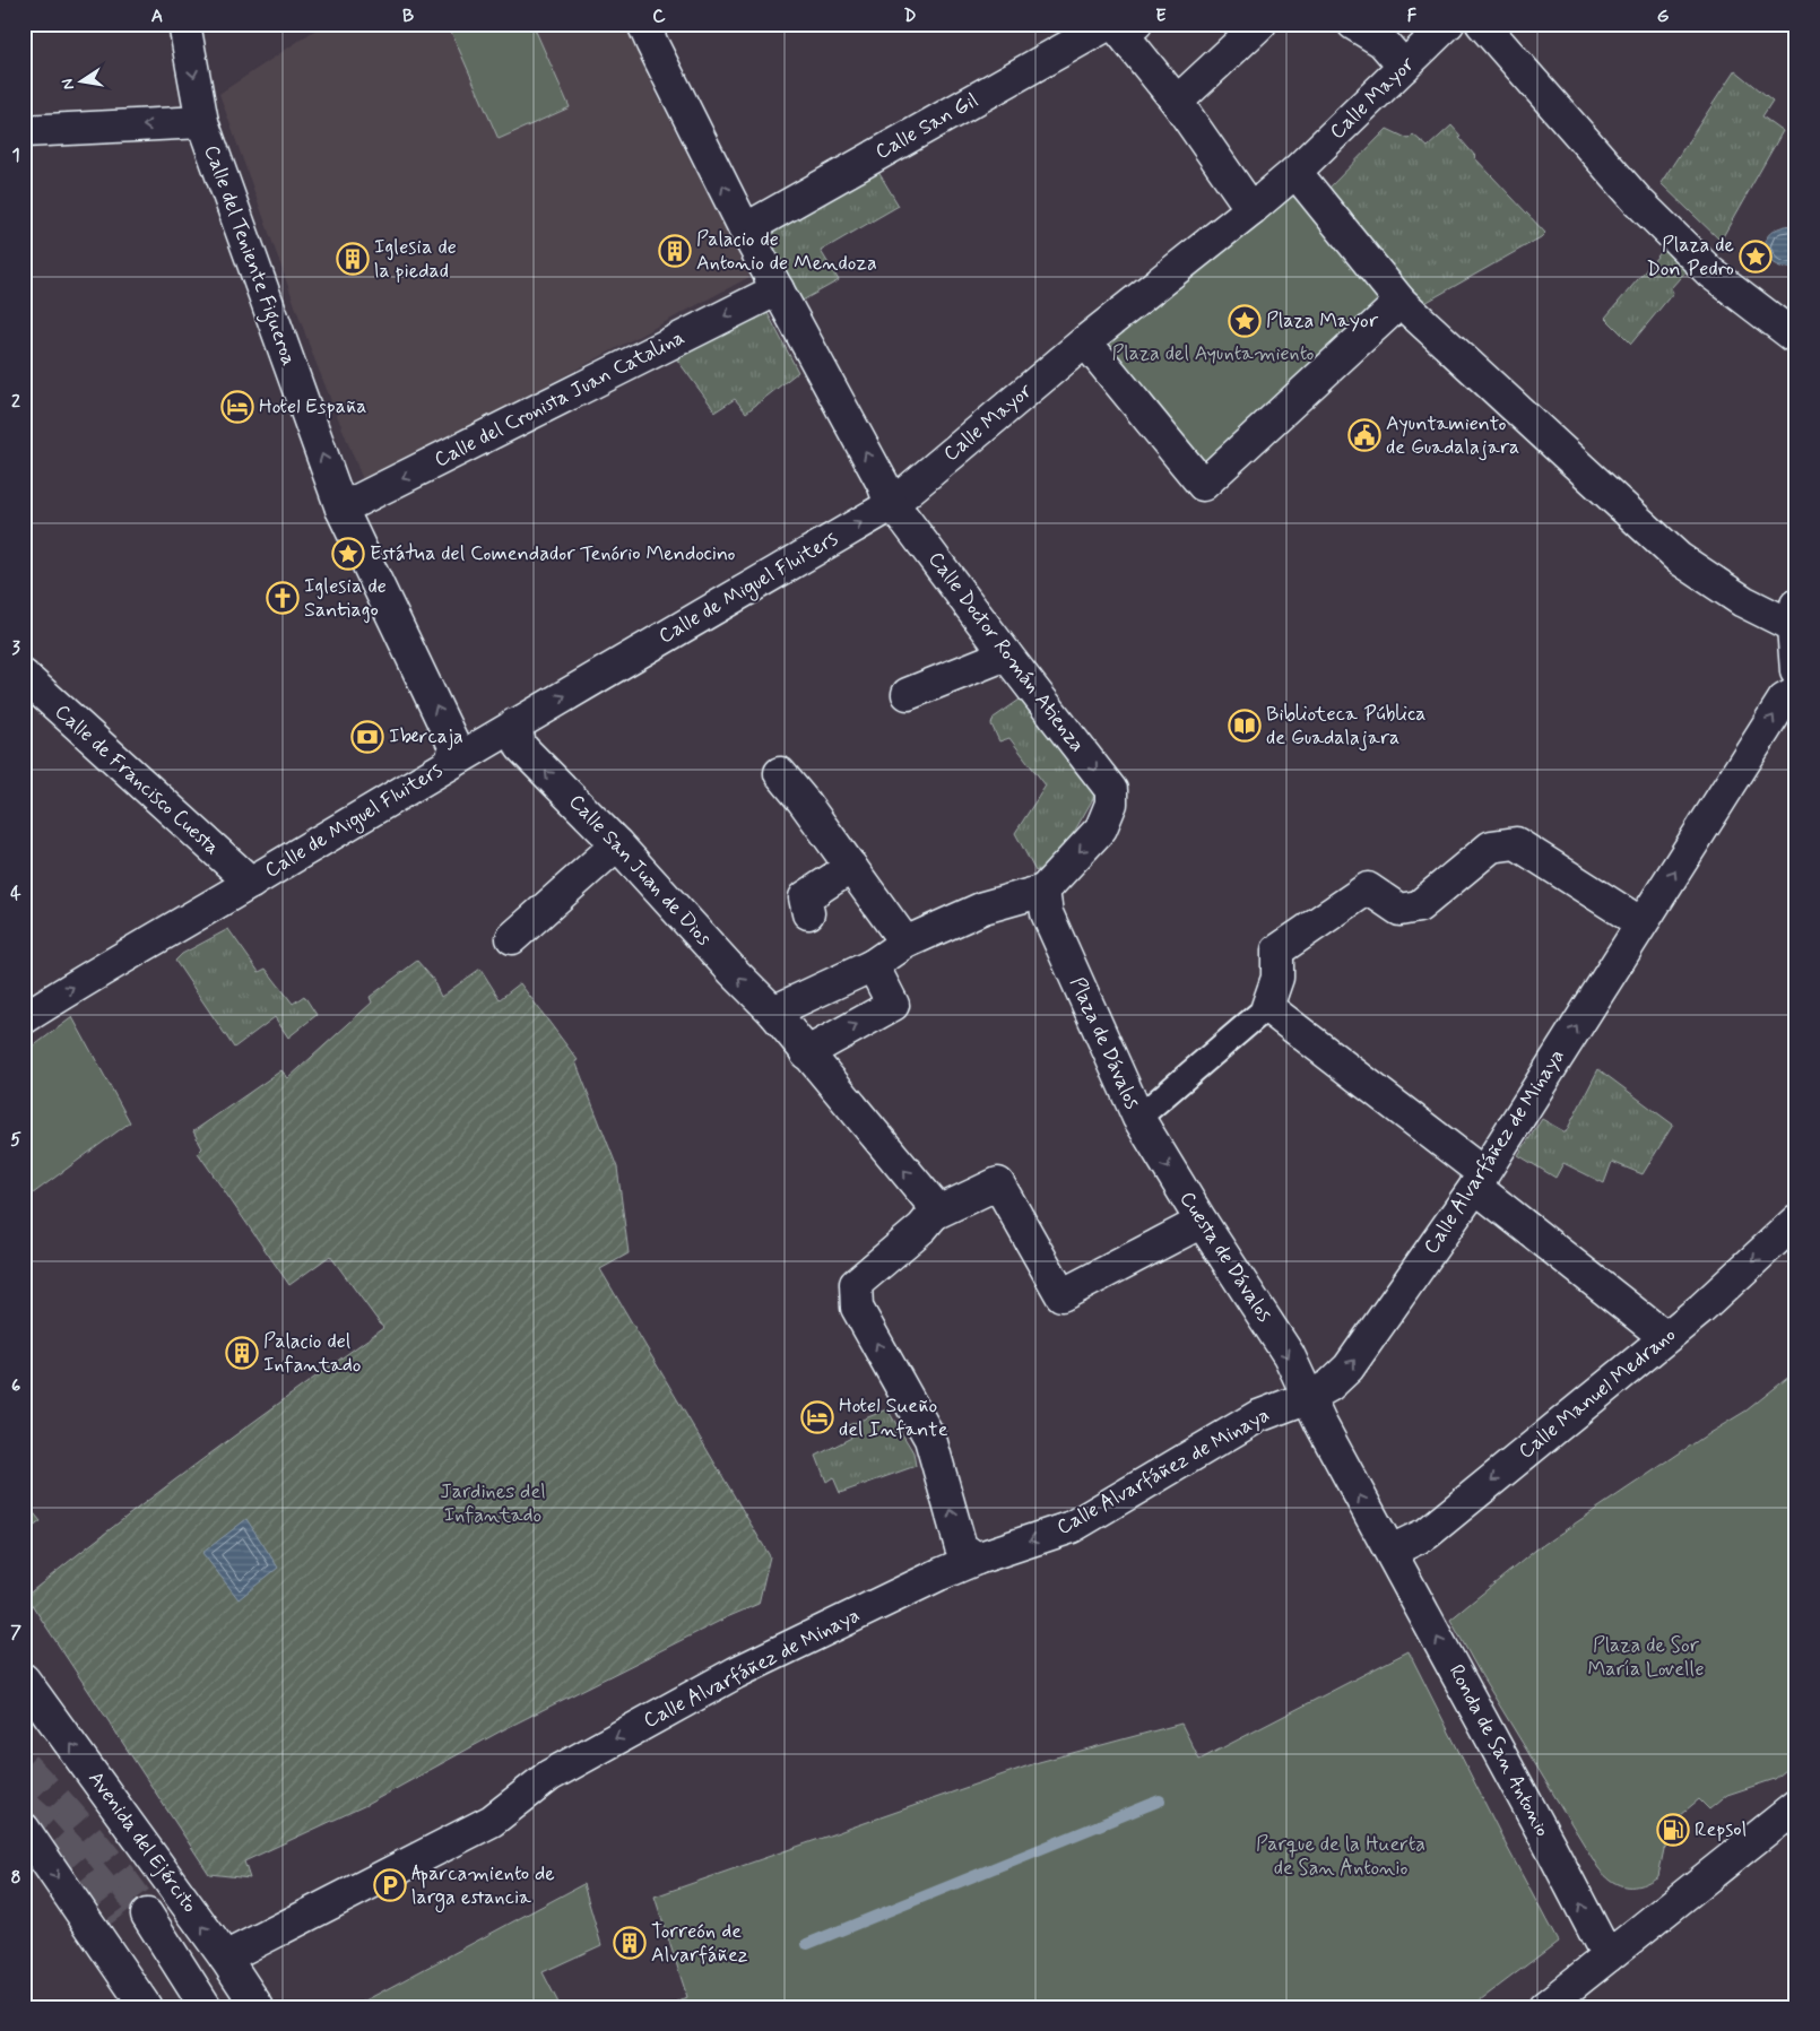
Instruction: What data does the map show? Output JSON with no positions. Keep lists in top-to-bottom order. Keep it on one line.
{"streets":{"street":["Calle Mayor","Calle San Gil","Calle del Teniente Figueroa","Calle del Cronista Juan Catalina","Calle de Miguel Fluiters","Calle Doctor Román Atienza","Calle de Francisco Cuesta","Calle San Juan de Dios","Plaza de Dávalos","Calle Alvarfáñez de Minaya","Cuesta de Dávalos","Calle Manuel Medrano","Ronda de San Antonio","Avenida del Ejército"]},"crossings":[["Calle Mayor","Calle de Miguel Fluiters"],["Calle Mayor","Calle Doctor Román Atienza"],["Calle del Teniente Figueroa","Calle del Cronista Juan Catalina"],["Calle del Teniente Figueroa","Calle de Miguel Fluiters"],["Calle de Miguel Fluiters","Calle Doctor Román Atienza"],["Calle de Miguel Fluiters","Calle de Francisco Cuesta"],["Calle de Miguel Fluiters","Calle San Juan de Dios"],["Calle Doctor Román Atienza","Plaza de Dávalos"],["Plaza de Dávalos","Cuesta de Dávalos"],["Calle Alvarfáñez de Minaya","Cuesta de Dávalos"],["Calle Alvarfáñez de Minaya","Avenida del Ejército"],["Cuesta de Dávalos","Calle Manuel Medrano"],["Cuesta de Dávalos","Ronda de San Antonio"],["Calle Manuel Medrano","Ronda de San Antonio"]],"one_way":["Calle del Cronista Juan Catalina","Calle de Miguel Fluiters","Calle Doctor Román Atienza","Calle San Juan de Dios","Calle Manuel Medrano","Ronda de San Antonio"],"parks":["Plaza del Ayuntamiento","Jardines del Infantado","Plaza de Sor María Lovelle","Parque de la Huerta de San Antonio"],"places":{"building":["Palacio de Antonio de Mendoza","Iglesia de la piedad","Palacio del Infantado","Torreón de Alvarfáñez"],"place":["Plaza de Don Pedro","Plaza Mayor","Estátua del Comendador Tenório Mendocino"],"hotel":["Hotel España","Hotel Sueño del Infante"],"public building":["Ayuntamiento de Guadalajara"],"church":["Iglesia de Santiago"],"library":["Biblioteca Pública de Guadalajara"],"bank":["Ibercaja"],"fuel station":["Repsol"],"parking":["Aparcamiento de larga estancia"]},"north":"left","grid":{"columns":["A","B","C","D","E","F","G"],"rows":["1","2","3","4","5","6","7","8"]}}
